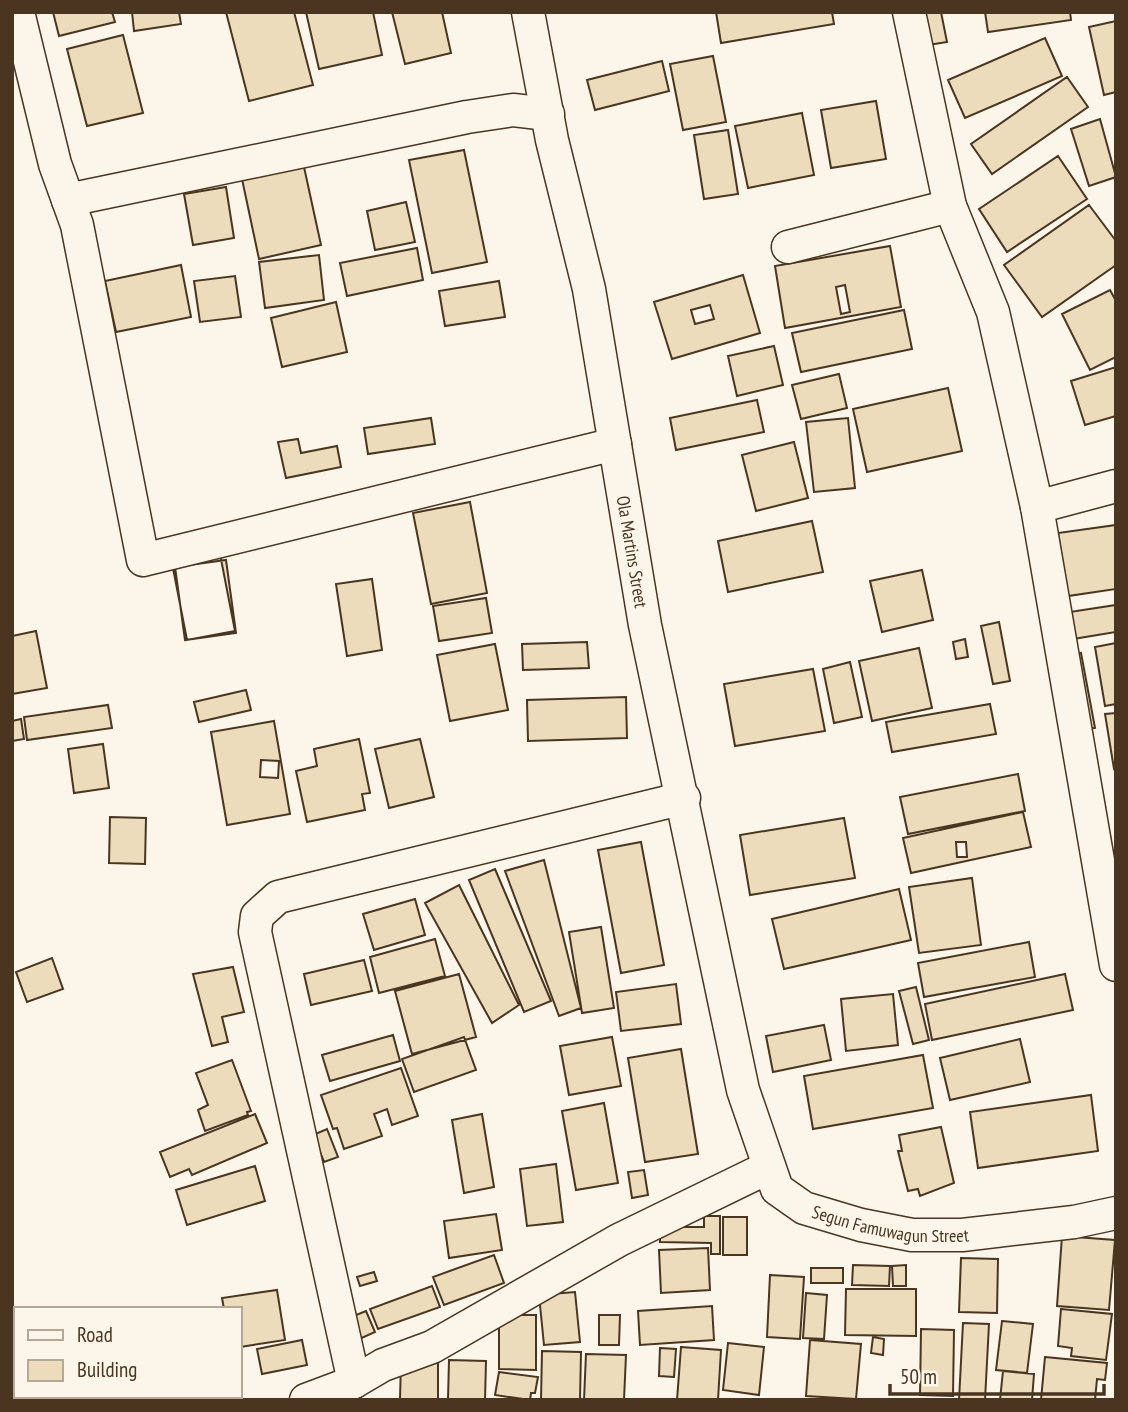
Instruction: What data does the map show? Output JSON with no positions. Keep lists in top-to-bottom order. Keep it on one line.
{"streets":{"street":["Ola Martins Street","Segun Famuwagun Street"]},"crossings":[["Ola Martins Street","Segun Famuwagun Street"]],"legend":["Road","Building"],"scale_bar":"50 m"}
